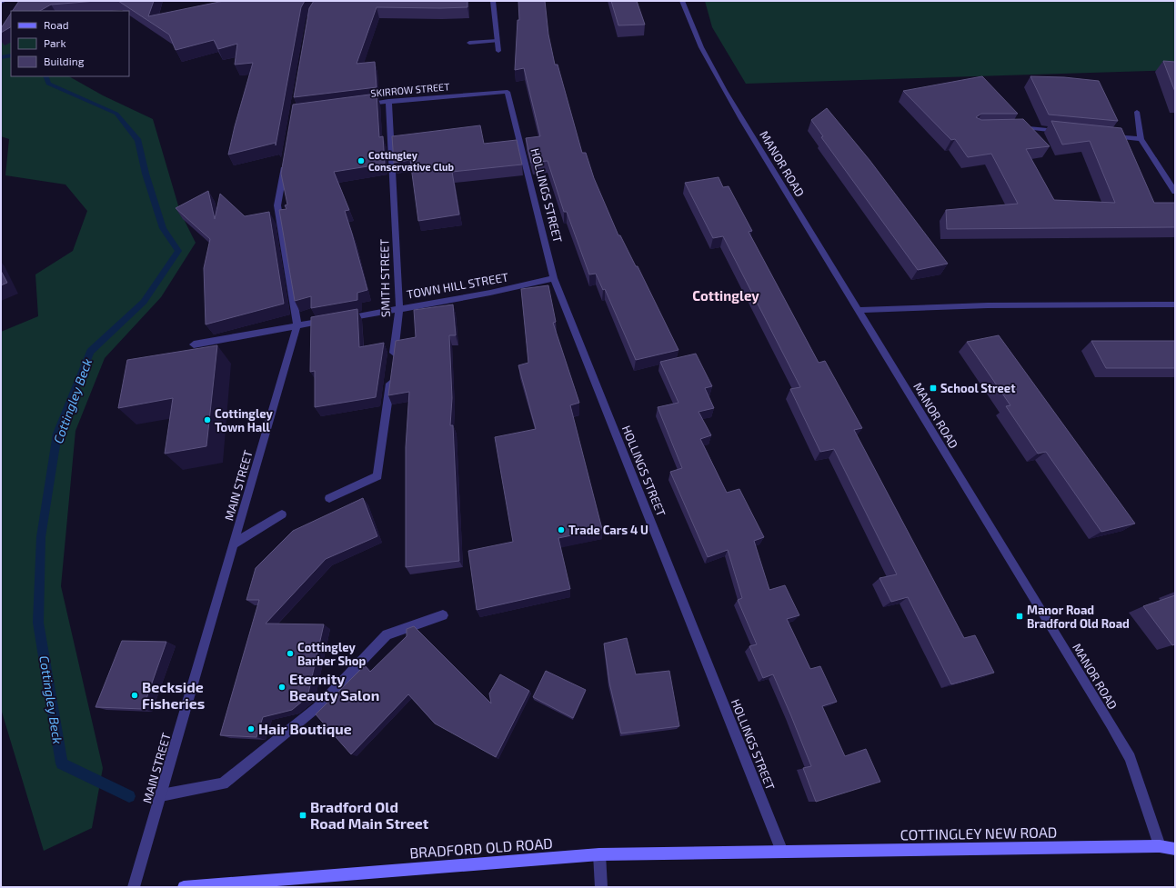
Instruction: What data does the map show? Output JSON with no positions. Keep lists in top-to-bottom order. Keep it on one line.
{"streets":{"main road":["COTTINGLEY NEW ROAD","BRADFORD OLD ROAD"],"street":["SKIRROW STREET","MANOR ROAD","HOLLINGS STREET","SMITH STREET","TOWN HILL STREET","MAIN STREET"]},"crossings":[["SKIRROW STREET","HOLLINGS STREET"],["SKIRROW STREET","SMITH STREET"],["MANOR ROAD","COTTINGLEY NEW ROAD"],["HOLLINGS STREET","TOWN HILL STREET"],["HOLLINGS STREET","COTTINGLEY NEW ROAD"],["HOLLINGS STREET","BRADFORD OLD ROAD"],["SMITH STREET","TOWN HILL STREET"],["COTTINGLEY NEW ROAD","BRADFORD OLD ROAD"]],"districts":["Cottingley"],"water":["Cottingley Beck"],"places":{"other":["Cottingley Conservative Club","Cottingley Town Hall","Trade Cars 4 U","Cottingley Barber Shop","Eternity Beauty Salon","Beckside Fisheries","Hair Boutique"],"transit":["School Street","Manor Road Bradford Old Road","Bradford Old Road Main Street"]},"legend":["Road","Park","Building"]}
